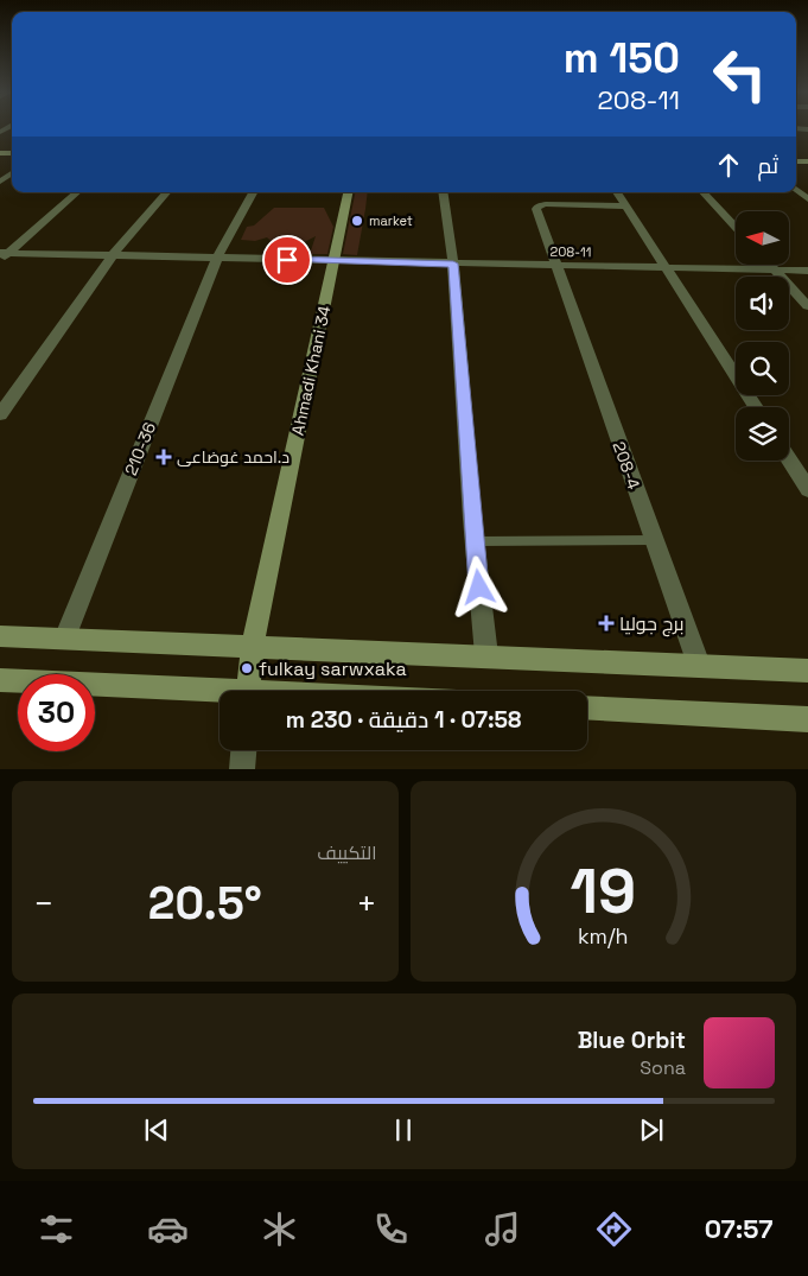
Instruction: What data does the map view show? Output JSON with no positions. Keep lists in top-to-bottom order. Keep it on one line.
{"streets":{"main road":["Ahmadi Khani 34"],"street":["208-11","210-36","208-4"]},"crossings":[["208-11","Ahmadi Khani 34"],["208-11","208-4"]],"places":{"other":["market","fulkay sarwxaka"],"health":["د.احمد غوضاعی","برج جوليا"]},"north":"left","page":{"turn":["150 m","208-11"],"then":"ثم","limit":"30","trip":"07:58 · 1 دقيقة · 230 m","tile":"التكييف","heat":["−","20.5°","+"],"song":["Blue Orbit","Sona"],"tabs":"07:57","gauge":["19","km/h"]}}
